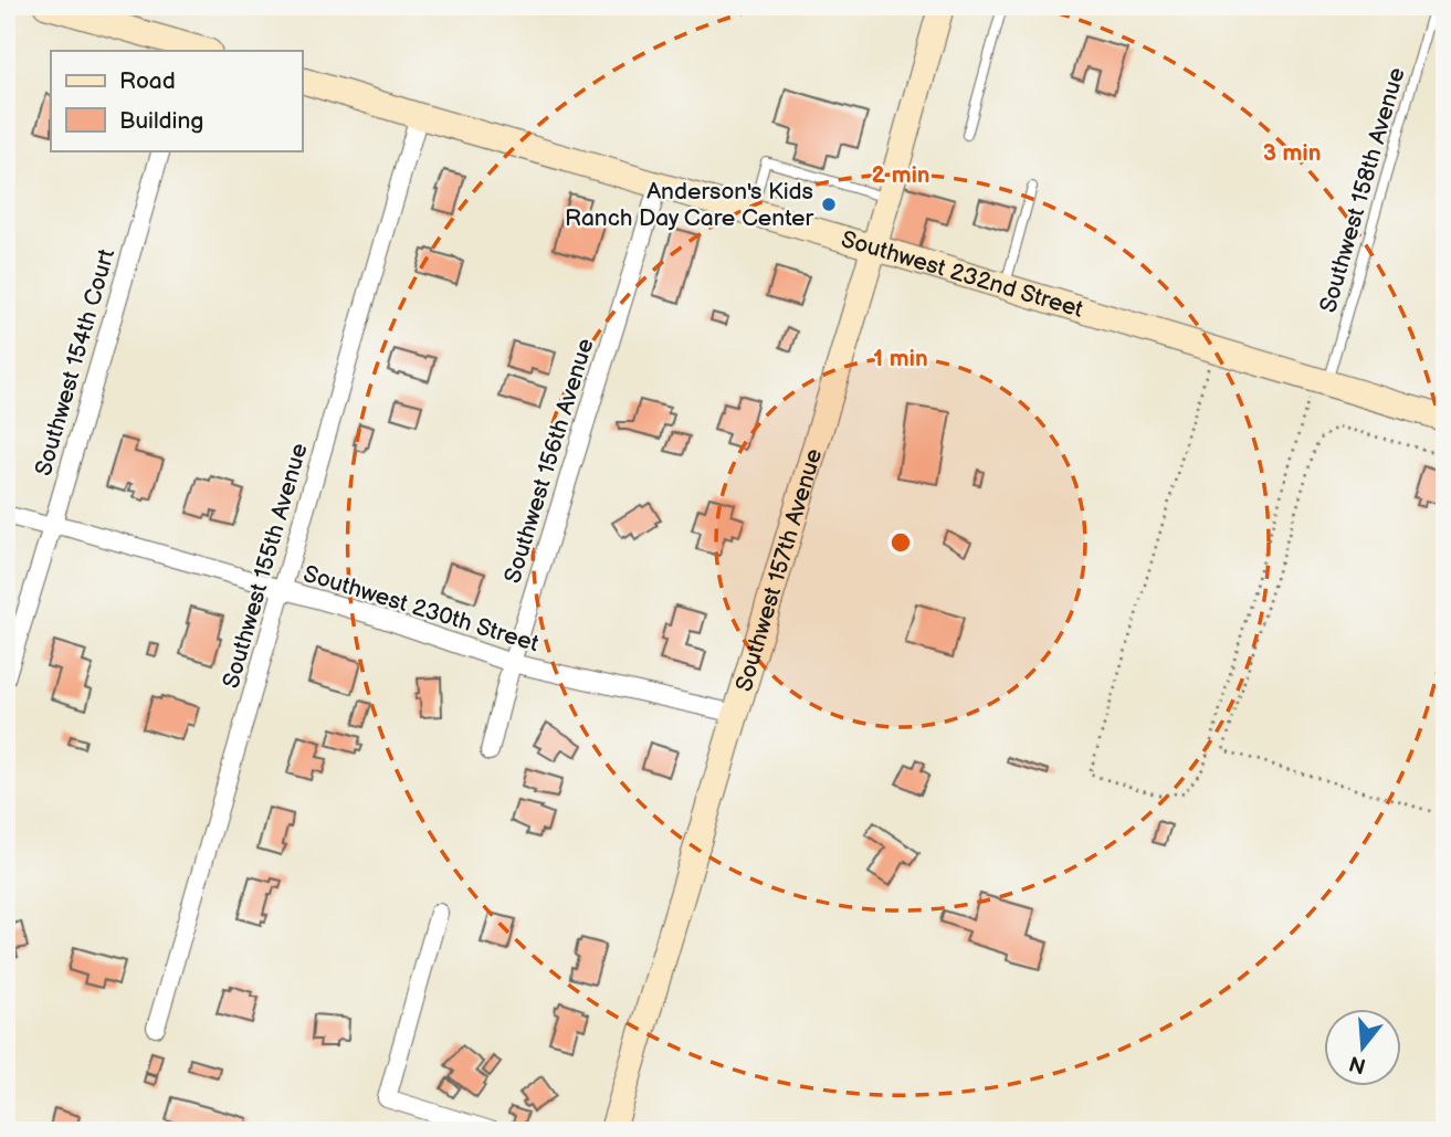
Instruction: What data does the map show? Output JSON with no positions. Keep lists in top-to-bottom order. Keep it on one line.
{"streets":{"street":["Southwest 232nd Street","Southwest 154th Court","Southwest 156th Avenue","Southwest 155th Avenue","Southwest 157th Avenue","Southwest 230th Street"],"lane":["Southwest 158th Avenue"]},"crossings":[["Southwest 158th Avenue","Southwest 232nd Street"],["Southwest 232nd Street","Southwest 156th Avenue"],["Southwest 232nd Street","Southwest 155th Avenue"],["Southwest 232nd Street","Southwest 157th Avenue"],["Southwest 154th Court","Southwest 230th Street"],["Southwest 156th Avenue","Southwest 230th Street"],["Southwest 155th Avenue","Southwest 230th Street"],["Southwest 157th Avenue","Southwest 230th Street"]],"places":["Anderson's Kids Ranch Day Care Center"],"legend":["Road","Building"],"north":"bottom","rings":["3 min","2 min","1 min"]}
